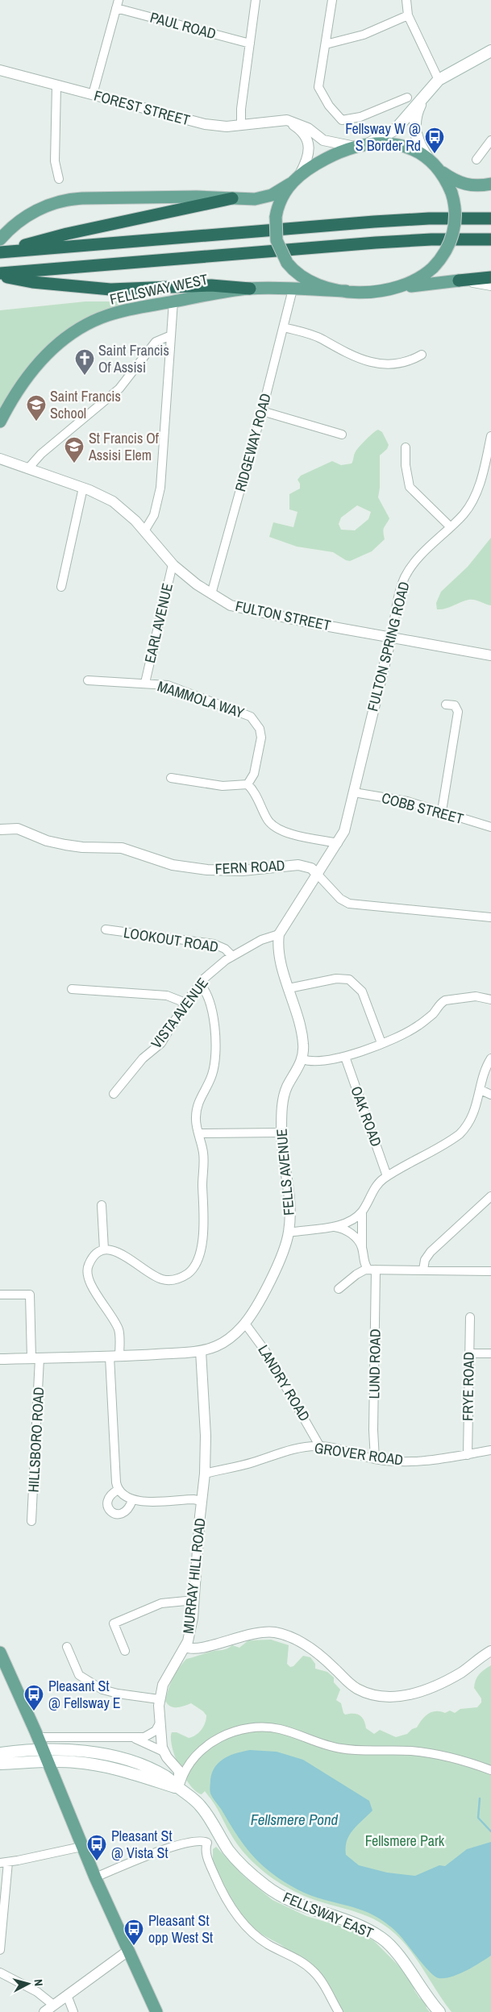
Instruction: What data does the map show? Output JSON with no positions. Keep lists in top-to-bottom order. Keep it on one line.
{"streets":{"main road":["FELLSWAY WEST","FELLSWAY EAST"],"street":["PAUL ROAD","FOREST STREET","RIDGEWAY ROAD","FULTON STREET","EARL AVENUE","FULTON SPRING ROAD","MAMMOLA WAY","COBB STREET","FERN ROAD","LOOKOUT ROAD","VISTA AVENUE","OAK ROAD","FELLS AVENUE","LUND ROAD","LANDRY ROAD","FRYE ROAD","HILLSBORO ROAD","GROVER ROAD","MURRAY HILL ROAD"]},"crossings":[["FELLSWAY WEST","RIDGEWAY ROAD"],["RIDGEWAY ROAD","FULTON STREET"],["FULTON STREET","EARL AVENUE"],["FULTON STREET","FULTON SPRING ROAD"],["EARL AVENUE","MAMMOLA WAY"],["FULTON SPRING ROAD","COBB STREET"],["FULTON SPRING ROAD","FERN ROAD"],["LOOKOUT ROAD","VISTA AVENUE"],["VISTA AVENUE","FELLS AVENUE"],["FELLS AVENUE","LANDRY ROAD"],["FELLS AVENUE","HILLSBORO ROAD"],["FELLS AVENUE","MURRAY HILL ROAD"],["LUND ROAD","GROVER ROAD"],["LANDRY ROAD","GROVER ROAD"],["FRYE ROAD","GROVER ROAD"],["GROVER ROAD","MURRAY HILL ROAD"]],"water":["Fellsmere Pond"],"parks":["Fellsmere Park"],"places":{"bus stop":["Fellsway W @ S Border Rd","Pleasant St @ Fellsway E","Pleasant St @ Vista St","Pleasant St opp West St"],"church":["Saint Francis Of Assisi"],"school or university":["Saint Francis School","St Francis Of Assisi Elem"]},"north":"right"}
